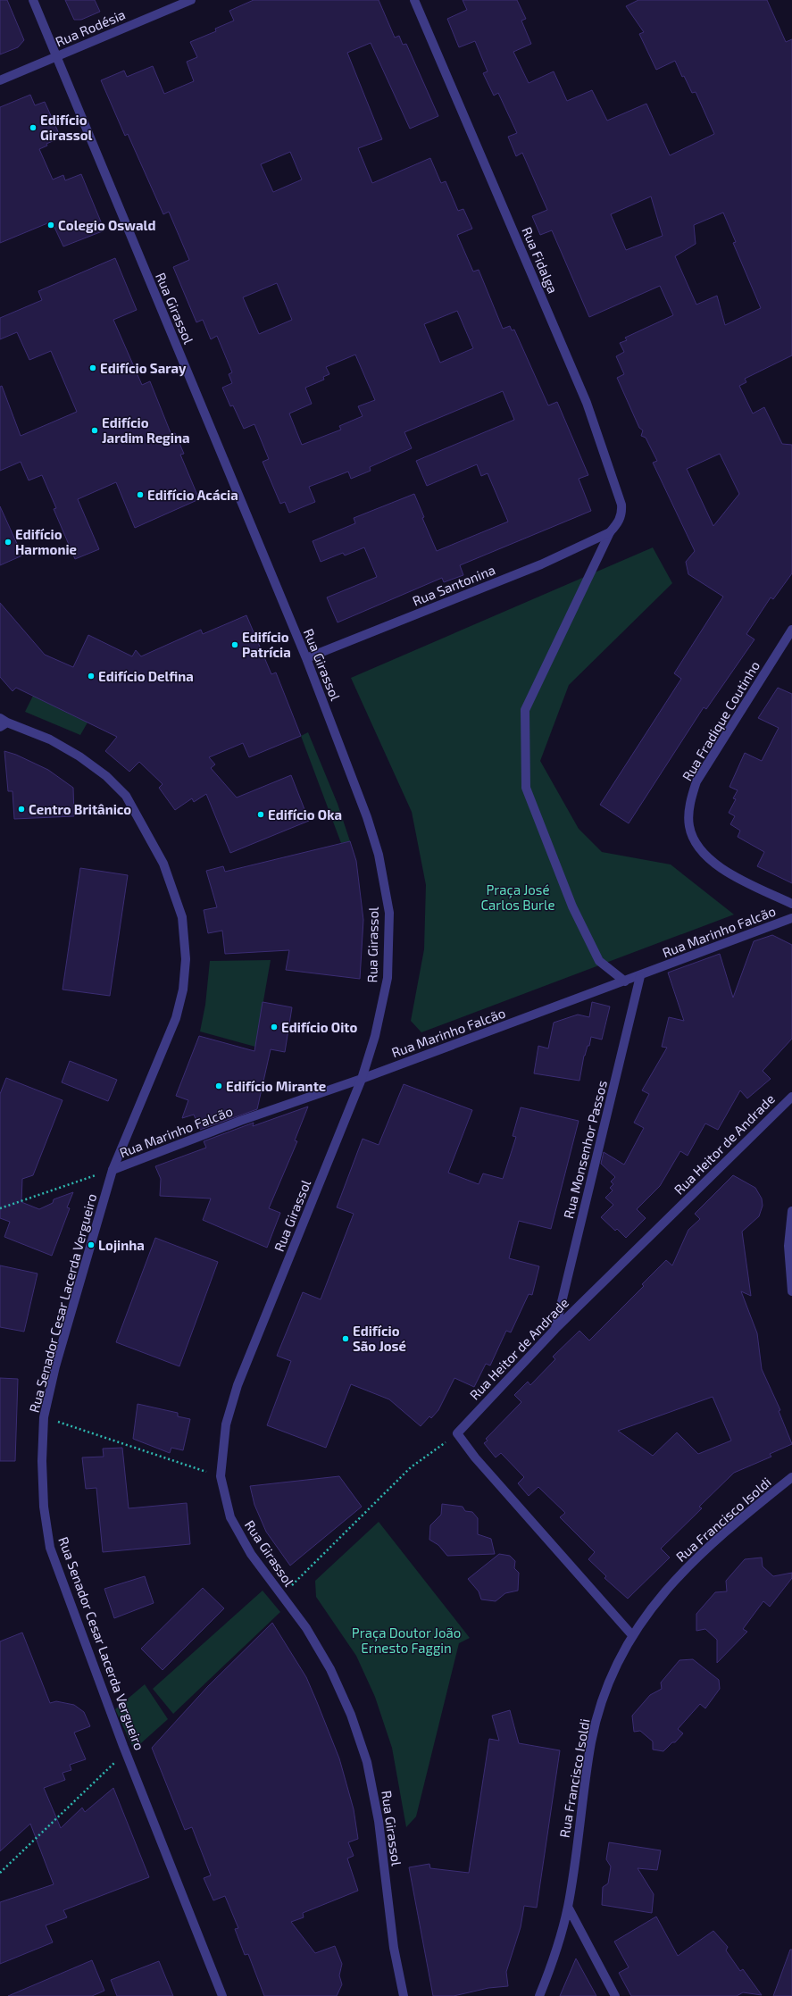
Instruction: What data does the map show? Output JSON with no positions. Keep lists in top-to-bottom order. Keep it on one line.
{"streets":{"street":["Rua Rodésia","Rua Fidalga","Rua Girassol","Rua Santonina","Rua Fradique Coutinho","Rua Marinho Falcão","Rua Heitor de Andrade","Rua Monsenhor Passos","Rua Senador Cesar Lacerda Vergueiro","Rua Francisco Isoldi"]},"crossings":[["Rua Rodésia","Rua Girassol"],["Rua Fidalga","Rua Santonina"],["Rua Fidalga","Rua Marinho Falcão"],["Rua Girassol","Rua Santonina"],["Rua Girassol","Rua Marinho Falcão"],["Rua Marinho Falcão","Rua Monsenhor Passos"],["Rua Marinho Falcão","Rua Senador Cesar Lacerda Vergueiro"],["Rua Heitor de Andrade","Rua Monsenhor Passos"]],"parks":["Praça José Carlos Burle","Praça Doutor João Ernesto Faggin"],"places":["Edifício Girassol","Colegio Oswald","Edifício Saray","Edifício Jardim Regina","Edifício Acácia","Edifício Harmonie","Edifício Patrícia","Edifício Delfina","Centro Britânico","Edifício Oka","Edifício Oito","Edifício Mirante","Lojinha","Edifício São José"]}
